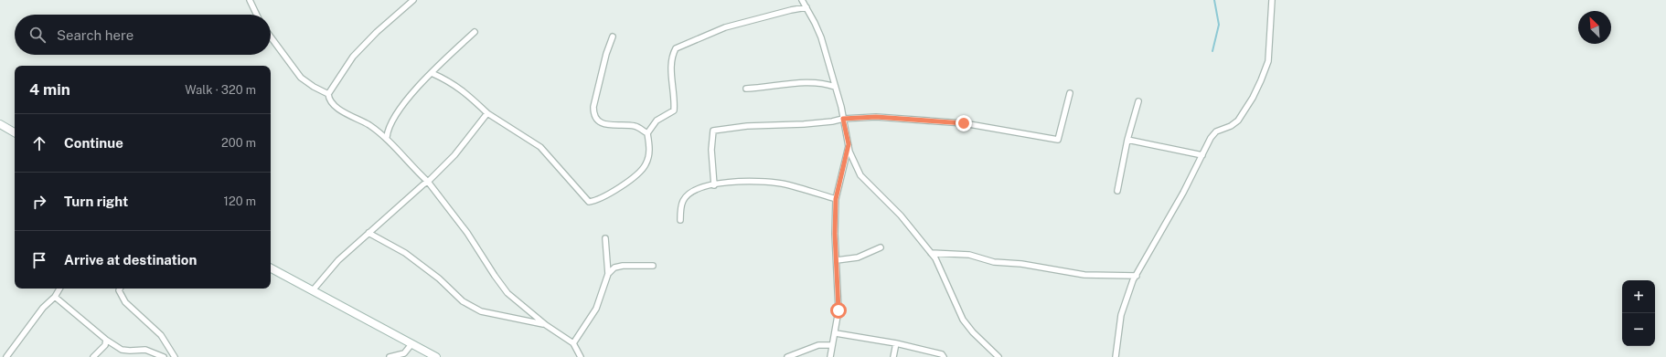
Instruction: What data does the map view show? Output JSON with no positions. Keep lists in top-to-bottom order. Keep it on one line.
{"north":"top left","page":{"search":"Search here","heading":["4 min","Walk · 320 m"],"list":[["Continue","200 m"],["Turn right","120 m"],"Arrive at destination"],"map_buttons":["+","−"]}}
